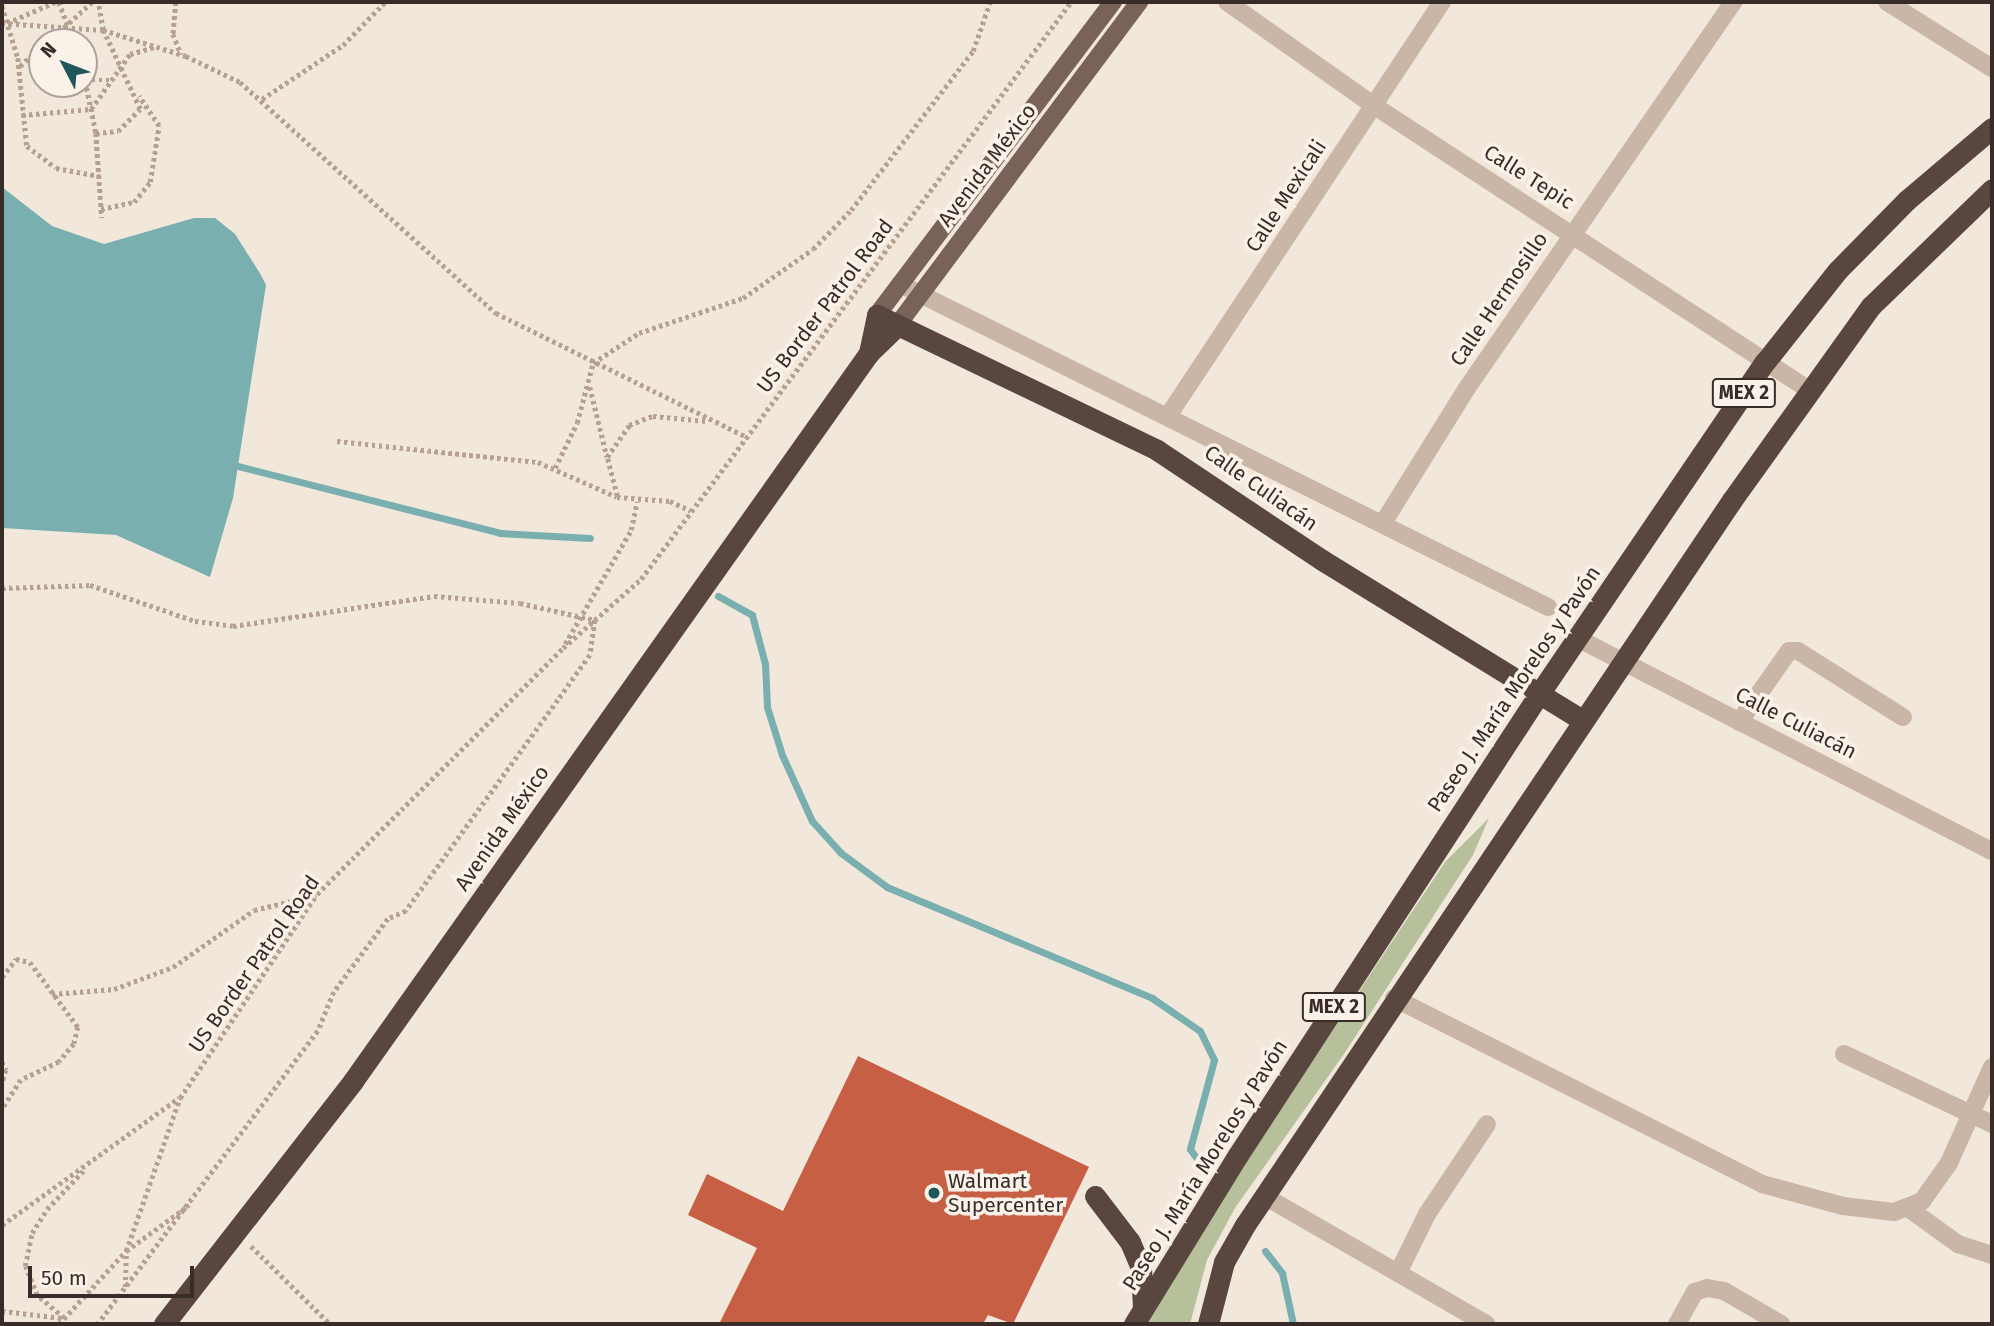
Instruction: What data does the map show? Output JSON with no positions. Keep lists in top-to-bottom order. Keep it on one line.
{"streets":{"highway":["Avenida México","MEX 2","Calle Culiacán","Paseo J. María Morelos y Pavón"],"street":["Calle Tepic","Calle Mexicali","Calle Hermosillo"],"path":["US Border Patrol Road"]},"crossings":[["Avenida México","Calle Culiacán"],["Calle Tepic","Calle Mexicali"],["Calle Tepic","Calle Hermosillo"],["Calle Tepic","MEX 2"],["Calle Tepic","Paseo J. María Morelos y Pavón"],["Calle Mexicali","Calle Culiacán"],["Calle Hermosillo","Calle Culiacán"],["MEX 2","Calle Culiacán"],["Calle Culiacán","Paseo J. María Morelos y Pavón"]],"places":["Walmart Supercenter"],"scale_bar":"50 m","north":"top left"}
